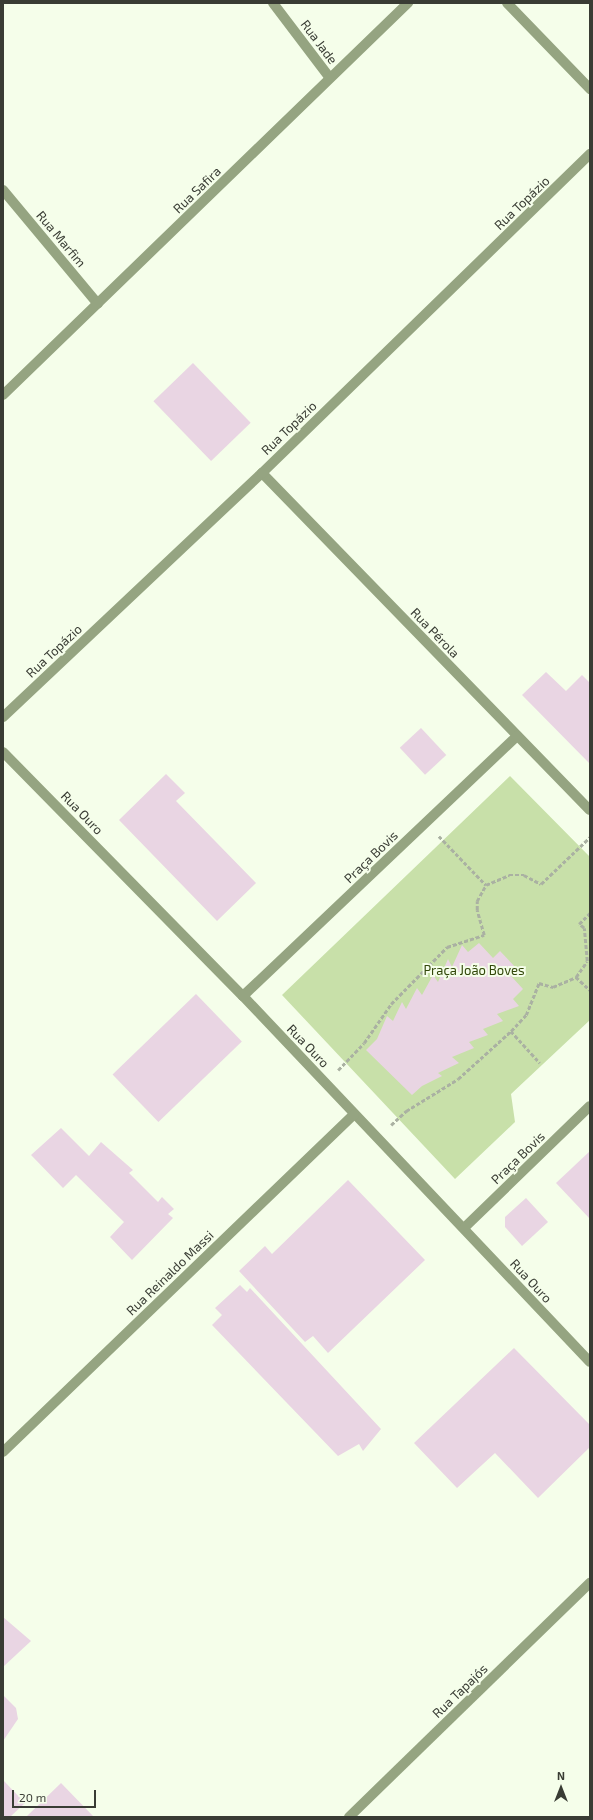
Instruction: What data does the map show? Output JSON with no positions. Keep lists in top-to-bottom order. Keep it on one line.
{"streets":{"street":["Rua Jade","Rua Safira","Rua Topázio","Rua Marfim","Rua Pérola","Rua Ouro","Praça Bovis","Rua Reinaldo Massi","Rua Tapajós"]},"crossings":[["Rua Jade","Rua Safira"],["Rua Safira","Rua Marfim"],["Rua Topázio","Rua Pérola"],["Rua Pérola","Praça Bovis"],["Rua Ouro","Praça Bovis"],["Rua Ouro","Rua Reinaldo Massi"]],"parks":["Praça João Boves"],"scale_bar":"20 m","north":"top"}
